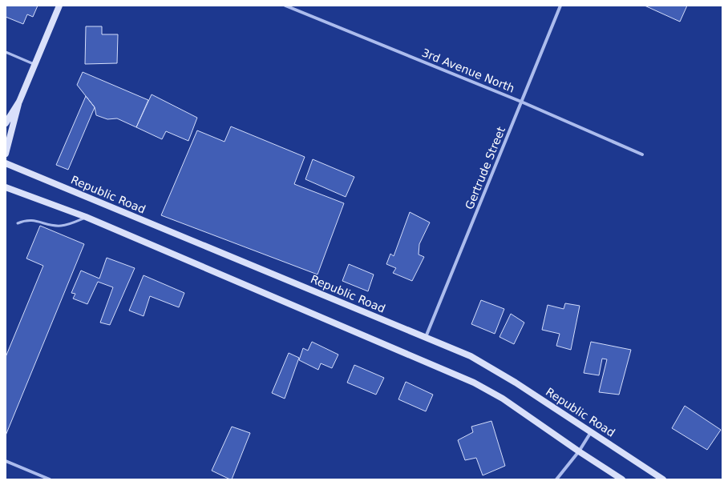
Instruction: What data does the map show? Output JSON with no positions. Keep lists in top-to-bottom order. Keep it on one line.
{"streets":{"main road":["Republic Road"],"street":["3rd Avenue North","Gertrude Street"]},"crossings":[["3rd Avenue North","Gertrude Street"],["Gertrude Street","Republic Road"]]}
